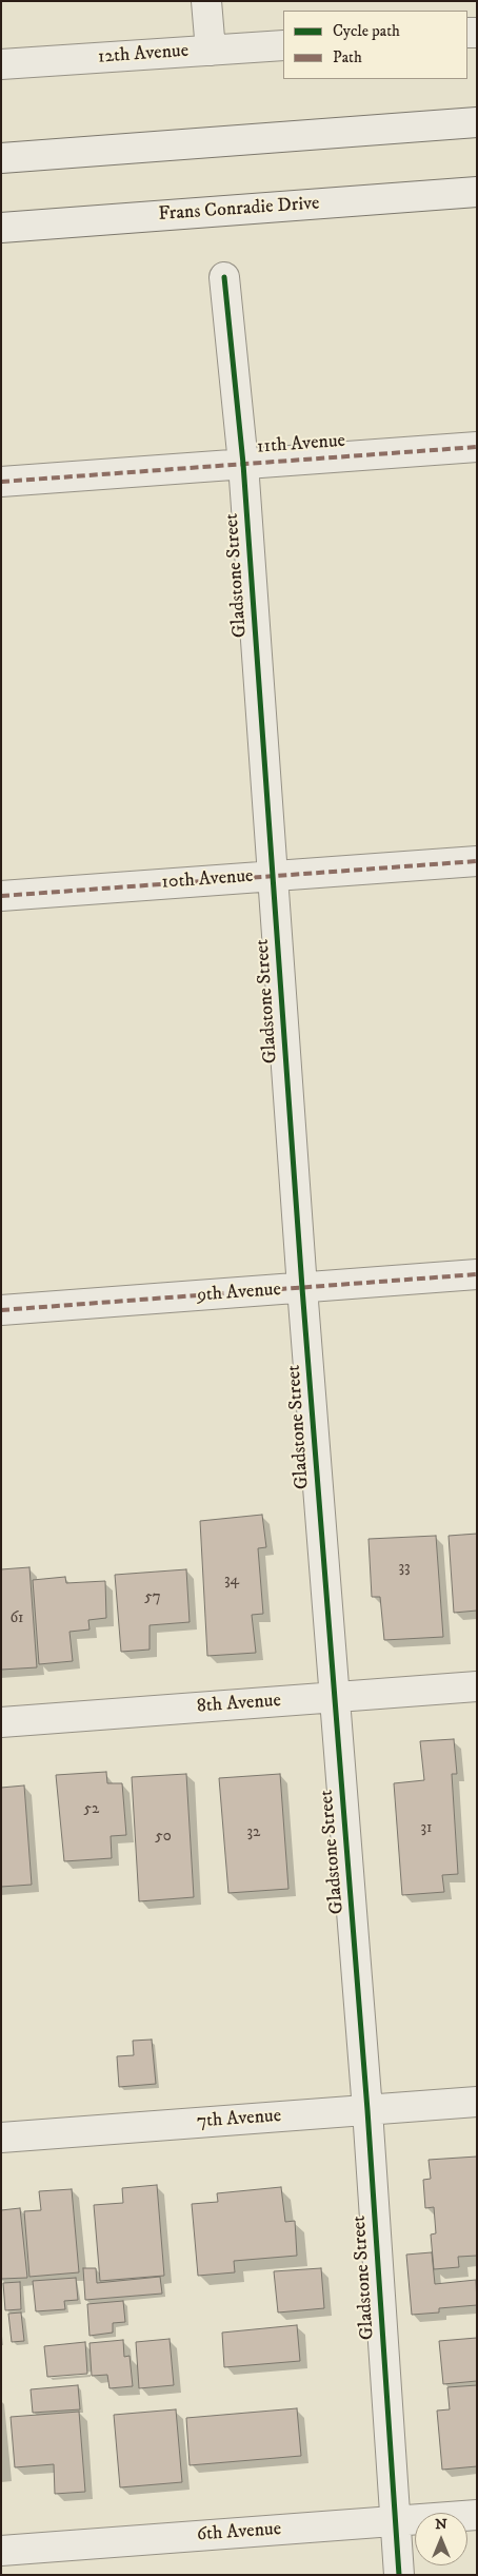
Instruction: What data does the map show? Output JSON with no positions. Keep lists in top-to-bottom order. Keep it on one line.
{"streets":{"street":["12th Avenue","Frans Conradie Drive","11th Avenue","Gladstone Street","10th Avenue","9th Avenue","8th Avenue","7th Avenue","6th Avenue"]},"crossings":[["11th Avenue","Gladstone Street"],["Gladstone Street","10th Avenue"],["Gladstone Street","9th Avenue"],["Gladstone Street","8th Avenue"],["Gladstone Street","7th Avenue"],["Gladstone Street","6th Avenue"]],"house_numbers":["33","34","57","61","52","31","32","50"],"legend":["Cycle path","Path"],"north":"top"}
